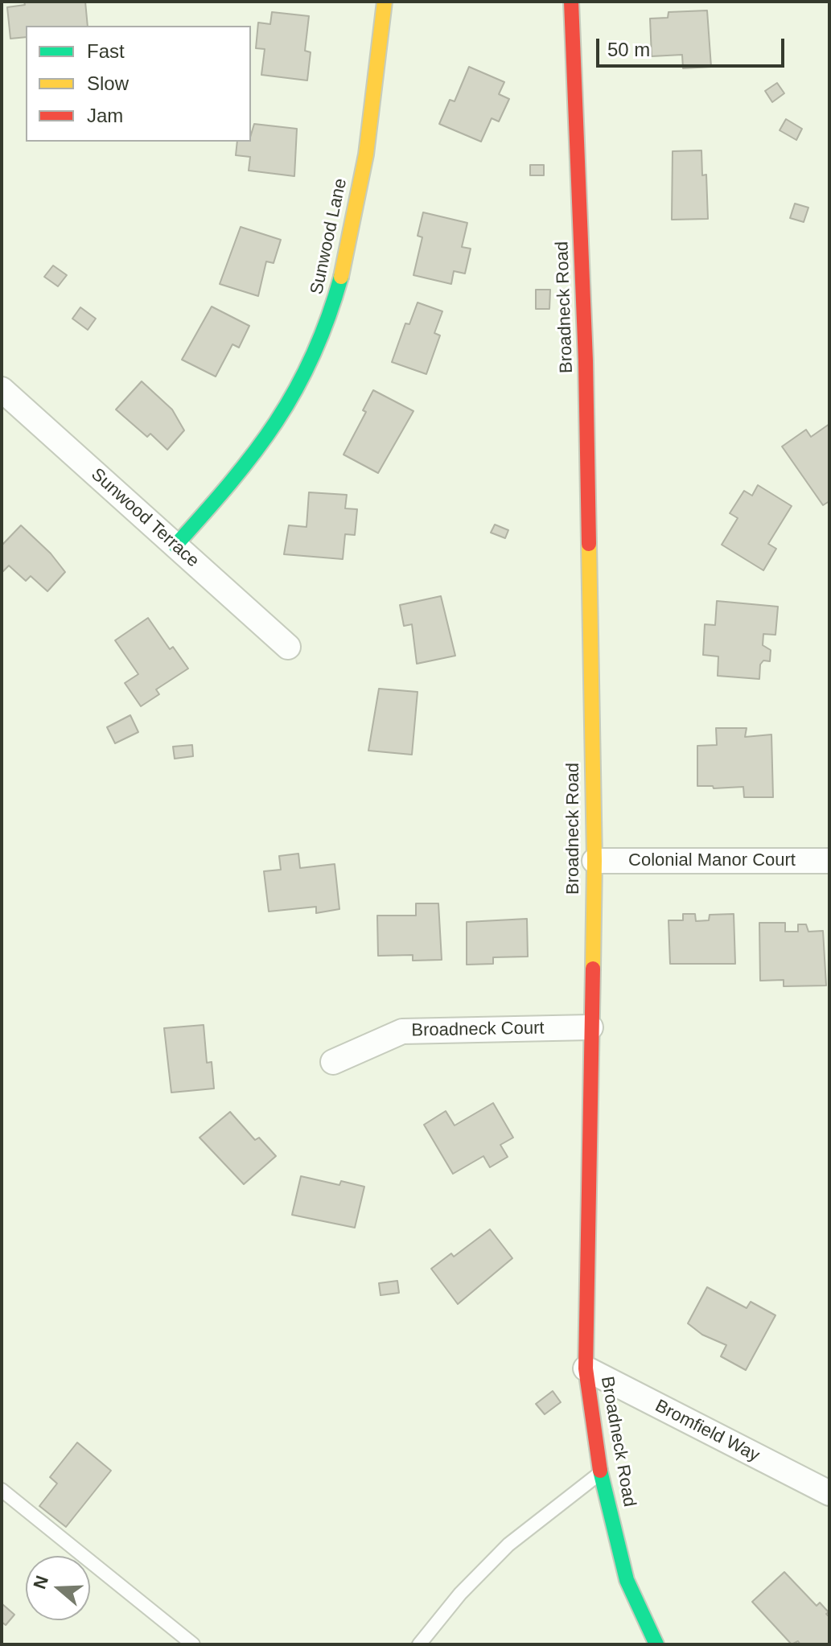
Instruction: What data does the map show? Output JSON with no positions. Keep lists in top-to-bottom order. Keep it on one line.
{"streets":{"street":["Sunwood Lane","Broadneck Road","Sunwood Terrace","Colonial Manor Court","Broadneck Court","Bromfield Way"]},"crossings":[["Sunwood Lane","Sunwood Terrace"],["Broadneck Road","Colonial Manor Court"],["Broadneck Road","Broadneck Court"],["Broadneck Road","Bromfield Way"]],"legend":["Fast","Slow","Jam"],"scale_bar":"50 m","north":"left"}
